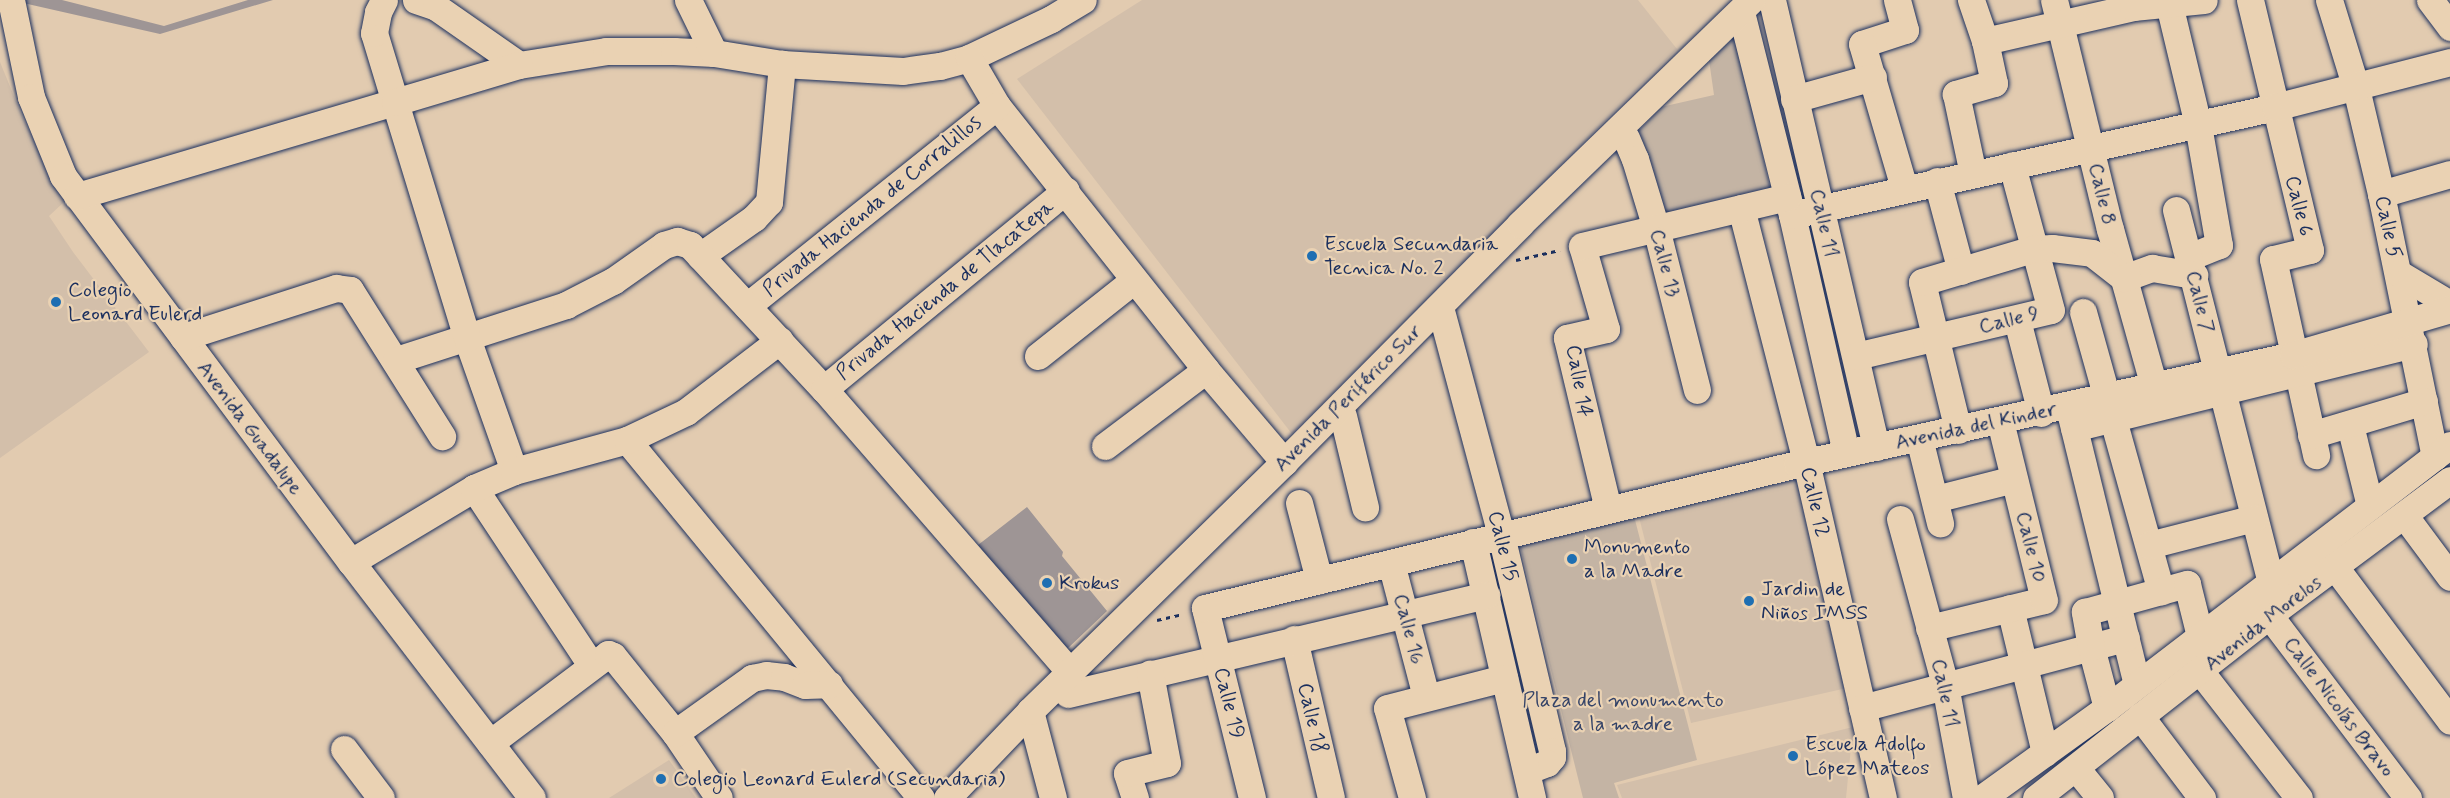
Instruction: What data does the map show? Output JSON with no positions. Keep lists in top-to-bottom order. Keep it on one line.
{"streets":{"street":["Calle 8","Privada Hacienda de Corralillos","Calle 6","Calle 11","Calle 5","Calle 13","Privada Hacienda de Tlacatepa","Calle 7","Calle 9","Calle 14","Avenida Periférico Sur","Avenida del Kinder","Avenida Guadalupe","Calle 12","Calle 15","Calle 10","Avenida Morelos","Calle 16","Calle 19","Calle Nicolás Bravo","Calle 18"]},"crossings":[["Calle 8","Avenida del Kinder"],["Calle 6","Avenida del Kinder"],["Calle 11","Calle 9"],["Calle 11","Avenida del Kinder"],["Calle 5","Avenida del Kinder"],["Calle 5","Avenida Morelos"],["Calle 7","Avenida del Kinder"],["Calle 7","Avenida Morelos"],["Calle 14","Avenida del Kinder"],["Avenida Periférico Sur","Calle 15"],["Avenida del Kinder","Calle 12"],["Avenida del Kinder","Calle 15"],["Avenida del Kinder","Calle 10"],["Avenida del Kinder","Calle 16"],["Avenida del Kinder","Calle 19"],["Calle 10","Avenida Morelos"],["Avenida Morelos","Calle Nicolás Bravo"]],"parks":["Plaza del monumento a la madre"],"places":["Escuela Secundaria Tecnica No. 2","Colegio Leonard Eulerd","Monumento a la Madre","Krokus","Jardin de Niños IMSS","Escuela Adolfo López Mateos","Colegio Leonard Eulerd (Secundaria)"]}
